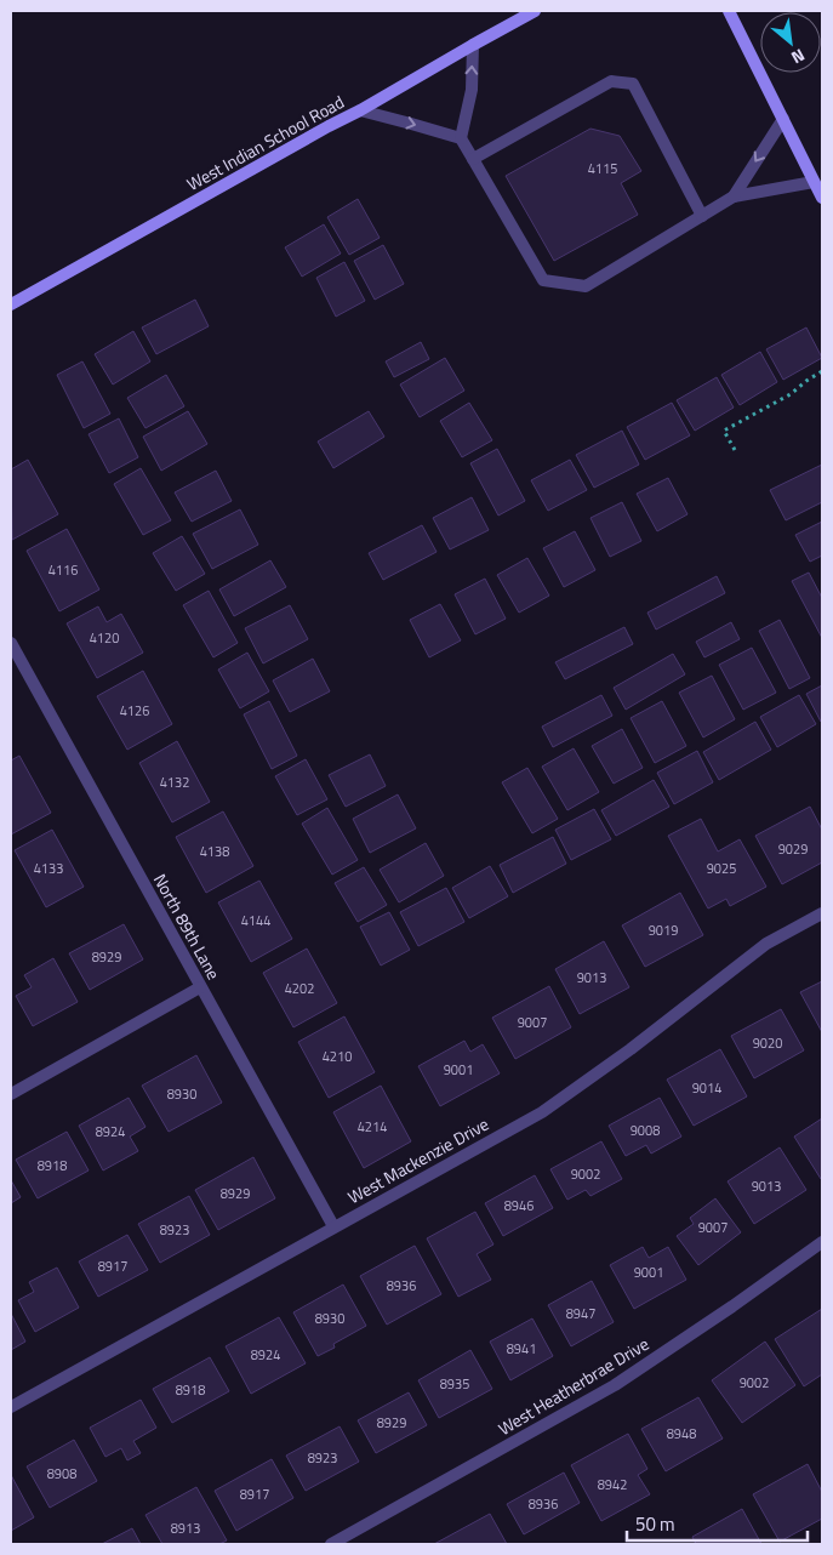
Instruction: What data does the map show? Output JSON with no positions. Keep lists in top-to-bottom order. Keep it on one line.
{"streets":{"main road":["West Indian School Road"],"street":["North 89th Lane","West Mackenzie Drive","West Heatherbrae Drive"]},"crossings":[["North 89th Lane","West Mackenzie Drive"]],"house_numbers":["4115","4116","4120","4126","4132","9029","4138","4133","9025","4144","9019","8929","9013","4202","9007","9020","4210","9001","9014","8930","4214","9008","8924","8918","9002","9013","8929","8946","9007","8923","8917","9001","8936","8947","8930","8941","8924","9002","8935","8918","8929","8948","8923","8908","8942","8917","8936","8913"],"scale_bar":"50 m","north":"bottom right"}
